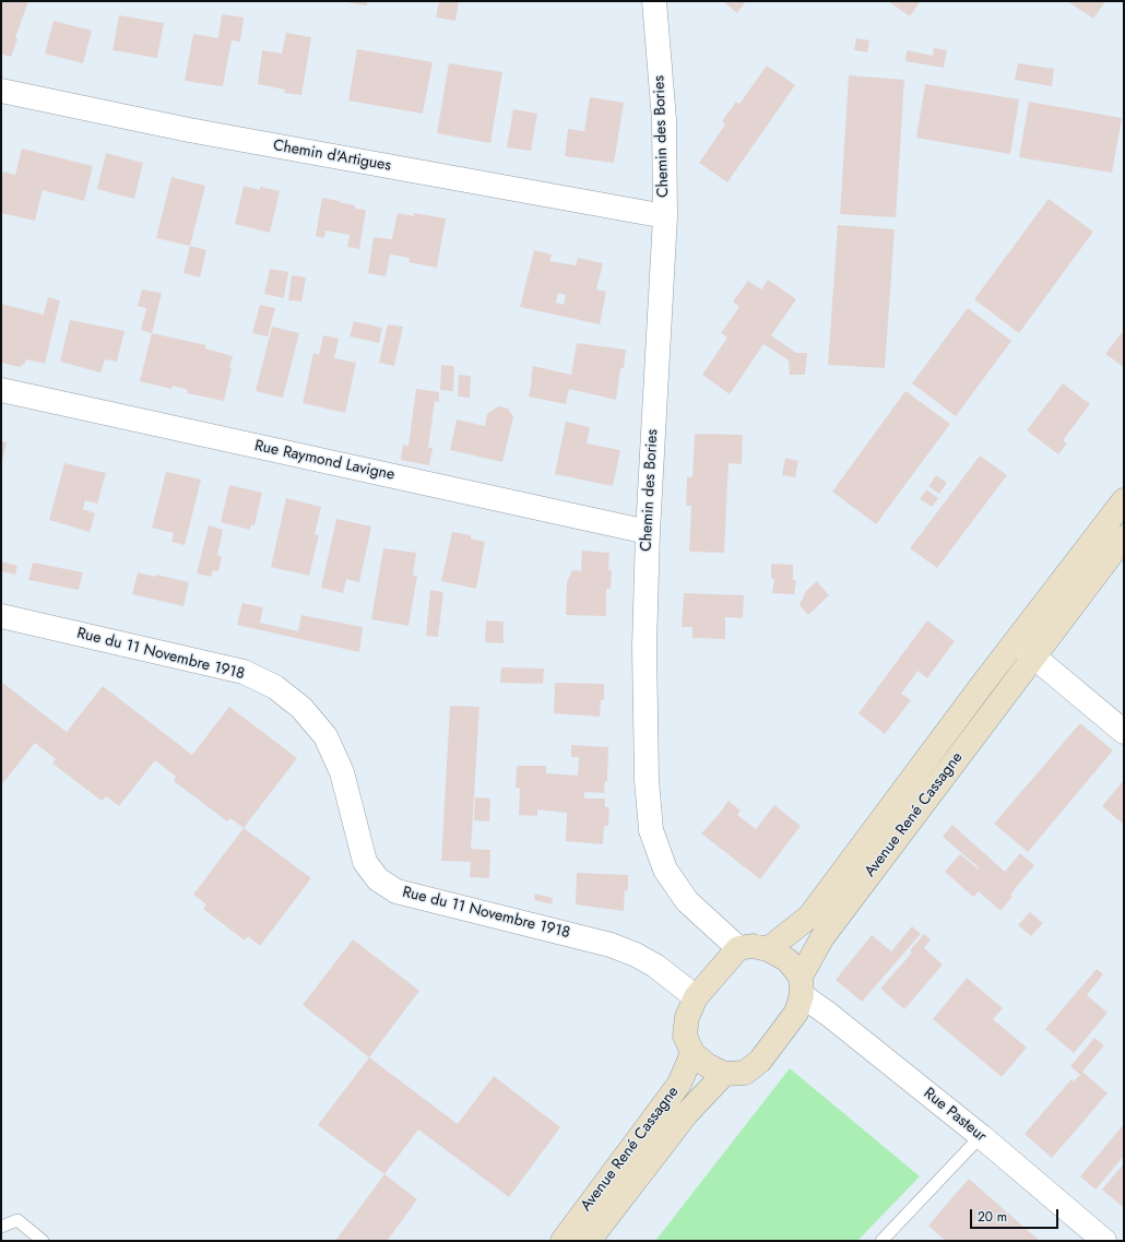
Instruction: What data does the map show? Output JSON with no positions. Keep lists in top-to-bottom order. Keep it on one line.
{"streets":{"main road":["Avenue René Cassagne"],"street":["Chemin des Bories","Chemin d'Artigues","Rue Raymond Lavigne","Rue du 11 Novembre 1918","Rue Pasteur"]},"crossings":[["Chemin des Bories","Chemin d'Artigues"],["Chemin des Bories","Rue Raymond Lavigne"],["Chemin des Bories","Rue du 11 Novembre 1918"],["Chemin des Bories","Avenue René Cassagne"],["Chemin des Bories","Rue Pasteur"],["Rue du 11 Novembre 1918","Avenue René Cassagne"],["Rue du 11 Novembre 1918","Rue Pasteur"],["Avenue René Cassagne","Rue Pasteur"]],"scale_bar":"20 m"}
